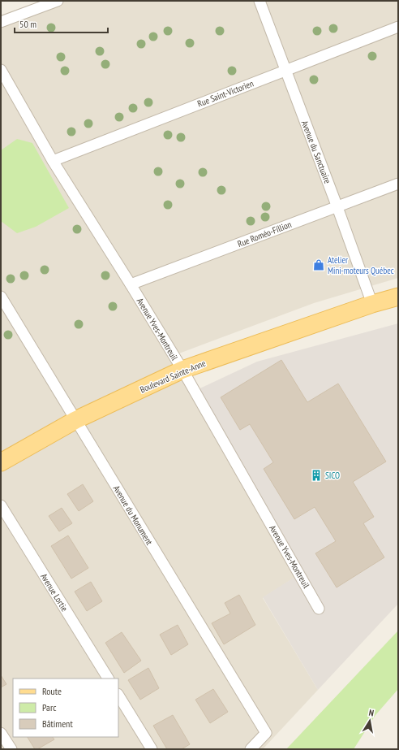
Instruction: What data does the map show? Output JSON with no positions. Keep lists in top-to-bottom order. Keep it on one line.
{"streets":{"main road":["Boulevard Sainte-Anne"],"street":["Rue Saint-Victorien","Avenue du Sanctuaire","Rue Roméo-Fillion","Avenue Yves-Montreuil","Avenue du Monument","Avenue Lortie"]},"crossings":[["Rue Saint-Victorien","Avenue du Sanctuaire"],["Rue Saint-Victorien","Avenue Yves-Montreuil"],["Avenue du Sanctuaire","Rue Roméo-Fillion"],["Avenue du Sanctuaire","Boulevard Sainte-Anne"],["Rue Roméo-Fillion","Avenue Yves-Montreuil"],["Avenue Yves-Montreuil","Boulevard Sainte-Anne"],["Boulevard Sainte-Anne","Avenue du Monument"]],"places":{"shop":["Atelier Mini-moteurs Québec"],"building":["SICO"]},"legend":["Route","Parc","Bâtiment"],"scale_bar":"50 m","north":"top"}
